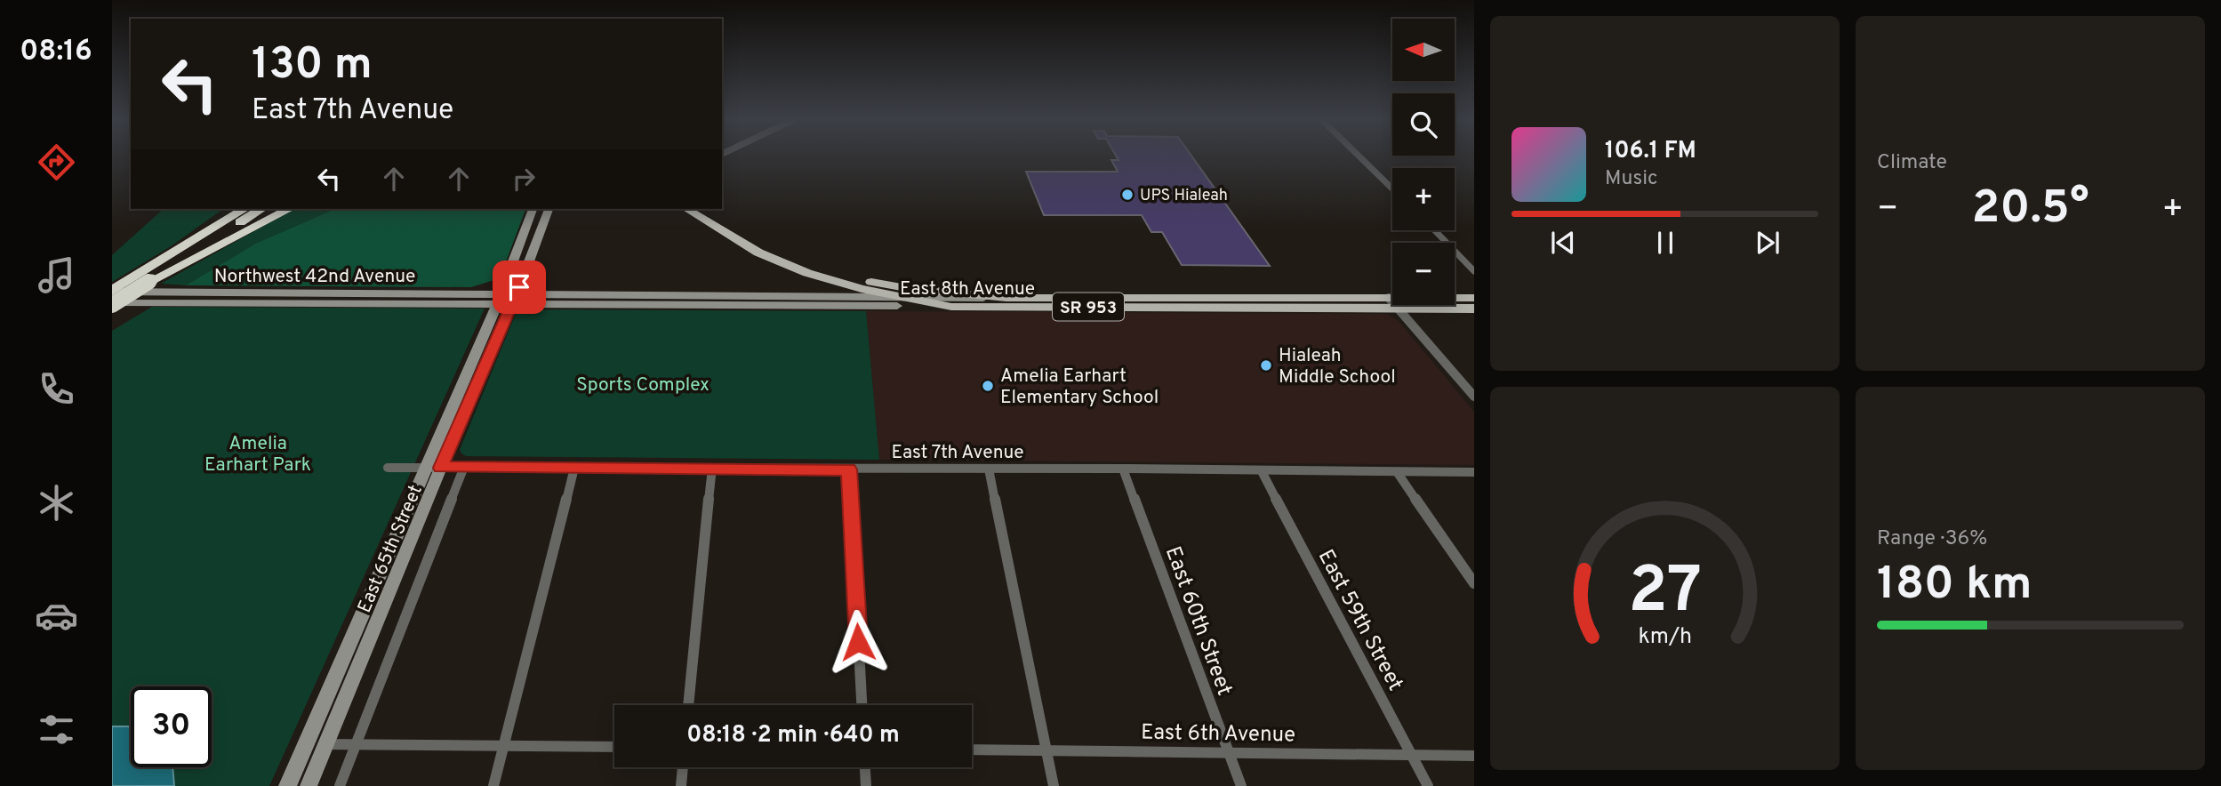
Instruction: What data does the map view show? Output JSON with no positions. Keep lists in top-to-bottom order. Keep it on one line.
{"streets":{"main road":["Northwest 42nd Avenue","East 8th Avenue","SR 953","East 65th Street"],"street":["East 7th Avenue","East 59th Street","East 60th Street","East 6th Avenue"]},"crossings":[["Northwest 42nd Avenue","East 8th Avenue"],["Northwest 42nd Avenue","East 65th Street"],["East 8th Avenue","East 65th Street"],["East 7th Avenue","East 65th Street"],["East 7th Avenue","East 59th Street"],["East 7th Avenue","East 60th Street"],["East 59th Street","East 6th Avenue"],["East 60th Street","East 6th Avenue"]],"parks":["Sports Complex","Amelia Earhart Park"],"places":["UPS Hialeah","Hialeah Middle School","Amelia Earhart Elementary School"],"north":"left","page":{"tabs":"08:16","tile":["Climate",["Range · 36%","180 km"]],"map_buttons":["+","−"],"turn":["130 m","East 7th Avenue"],"song":["106.1 FM","Music"],"heat":["−","20.5°","+"],"limit":"30","trip":"08:18 · 2 min · 640 m","gauge":["27","km/h"]}}
